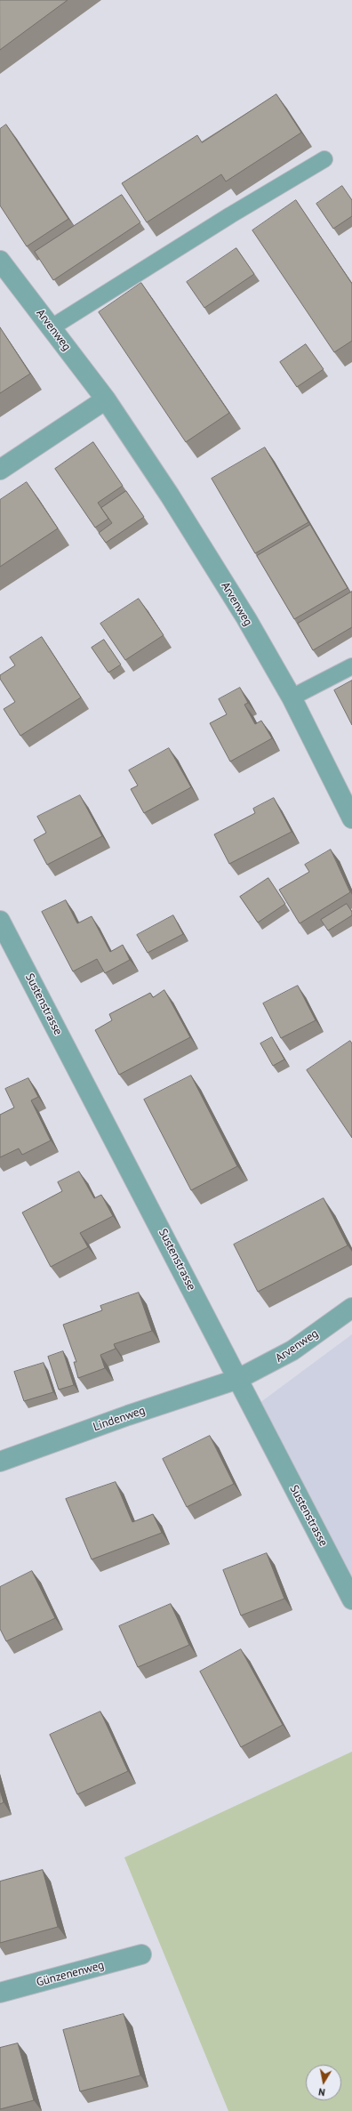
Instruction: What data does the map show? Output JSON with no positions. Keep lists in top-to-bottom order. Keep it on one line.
{"streets":{"street":["Arvenweg","Sustenstrasse","Lindenweg","Günzenenweg"]},"crossings":[["Arvenweg","Sustenstrasse"],["Arvenweg","Lindenweg"],["Sustenstrasse","Lindenweg"]],"north":"bottom"}
